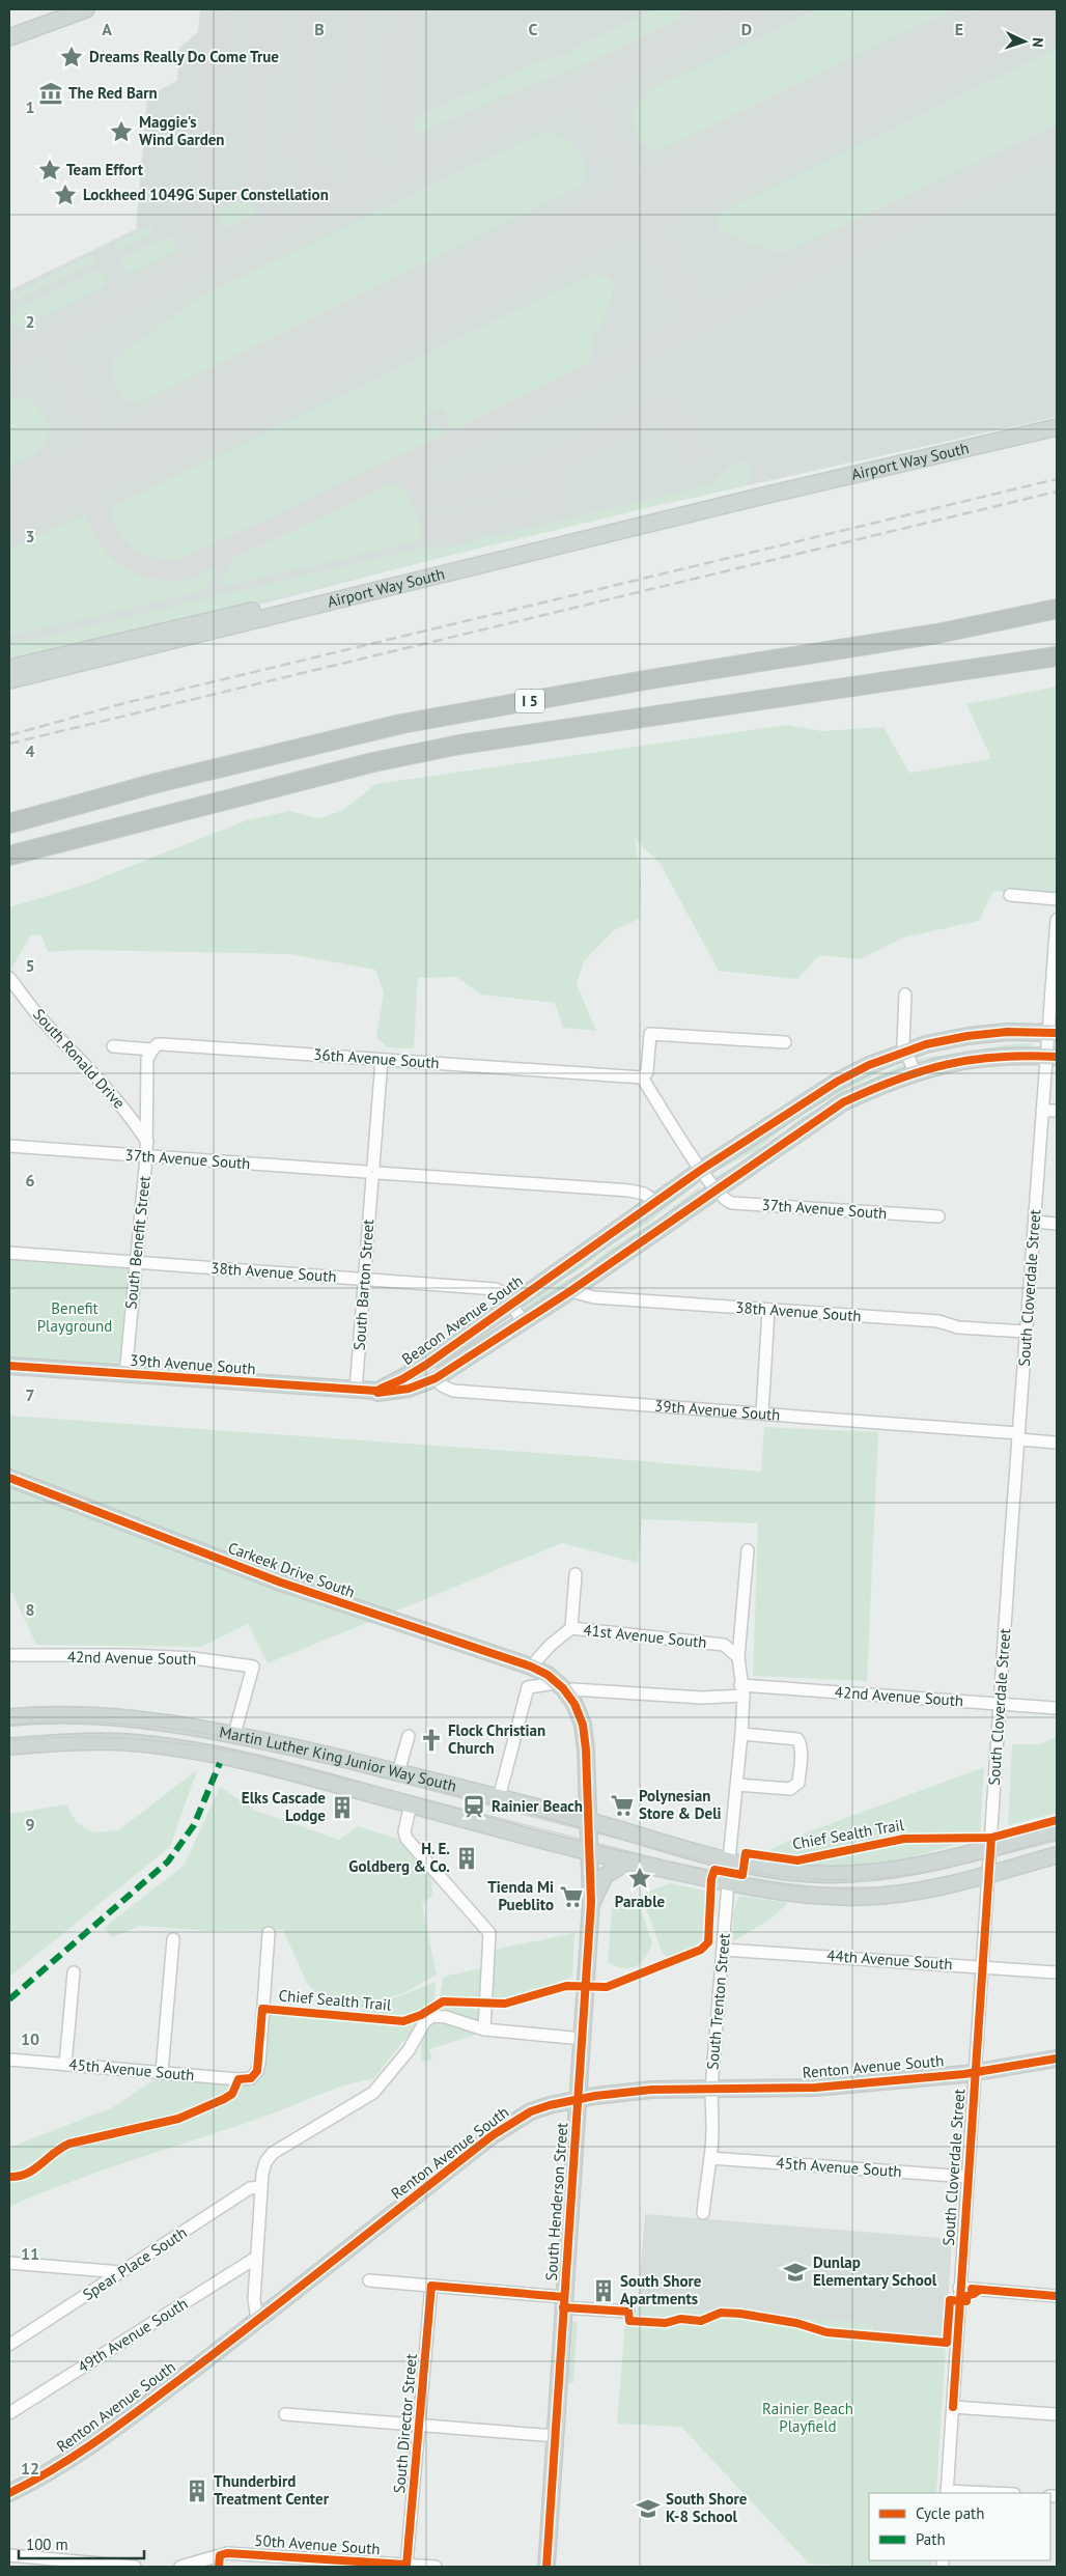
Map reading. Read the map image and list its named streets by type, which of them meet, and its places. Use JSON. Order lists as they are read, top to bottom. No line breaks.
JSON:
{"streets":{"highway":["I 5"],"main road":["Airport Way South","Beacon Avenue South","39th Avenue South","Carkeek Drive South","Martin Luther King Junior Way South","Renton Avenue South","South Henderson Street"],"street":["South Ronald Drive","36th Avenue South","37th Avenue South","South Benefit Street","38th Avenue South","South Barton Street","South Cloverdale Street","41st Avenue South","42nd Avenue South","44th Avenue South","South Trenton Street","45th Avenue South","Spear Place South","49th Avenue South","South Director Street","50th Avenue South"],"cycle path":["Chief Sealth Trail"]},"crossings":[["South Ronald Drive","South Benefit Street"],["36th Avenue South","South Benefit Street"],["36th Avenue South","South Barton Street"],["37th Avenue South","South Benefit Street"],["37th Avenue South","South Barton Street"],["37th Avenue South","Beacon Avenue South"],["South Benefit Street","38th Avenue South"],["South Benefit Street","39th Avenue South"],["38th Avenue South","South Barton Street"],["38th Avenue South","South Cloverdale Street"],["38th Avenue South","Beacon Avenue South"],["South Barton Street","39th Avenue South"],["South Cloverdale Street","Beacon Avenue South"],["South Cloverdale Street","39th Avenue South"],["South Cloverdale Street","42nd Avenue South"],["South Cloverdale Street","Martin Luther King Junior Way South"],["South Cloverdale Street","44th Avenue South"],["South Cloverdale Street","Renton Avenue South"],["South Cloverdale Street","45th Avenue South"],["Beacon Avenue South","39th Avenue South"],["Carkeek Drive South","41st Avenue South"],["Carkeek Drive South","42nd Avenue South"],["Carkeek Drive South","South Henderson Street"],["42nd Avenue South","Martin Luther King Junior Way South"],["42nd Avenue South","South Henderson Street"],["Martin Luther King Junior Way South","South Trenton Street"],["Martin Luther King Junior Way South","South Henderson Street"],["44th Avenue South","South Trenton Street"],["South Trenton Street","Renton Avenue South"],["South Trenton Street","45th Avenue South"],["Renton Avenue South","South Henderson Street"],["South Director Street","50th Avenue South"]],"parks":["Benefit Playground","Rainier Beach Playfield"],"places":{"place":["Dreams Really Do Come True","Maggie's Wind Garden","Team Effort","Lockheed 1049G Super Constellation","Parable"],"museum":["The Red Barn"],"church":["Flock Christian Church"],"supermarket":["Polynesian Store & Deli","Tienda Mi Pueblito"],"station":["Rainier Beach"],"building":["Elks Cascade Lodge","H. E. Goldberg & Co.","South Shore Apartments","Thunderbird Treatment Center"],"school or university":["Dunlap Elementary School","South Shore K-8 School"]},"legend":["Cycle path","Path"],"scale_bar":"100 m","north":"right","grid":{"columns":["A","B","C","D","E"],"rows":["1","2","3","4","5","6","7","8","9","10","11","12"]}}
